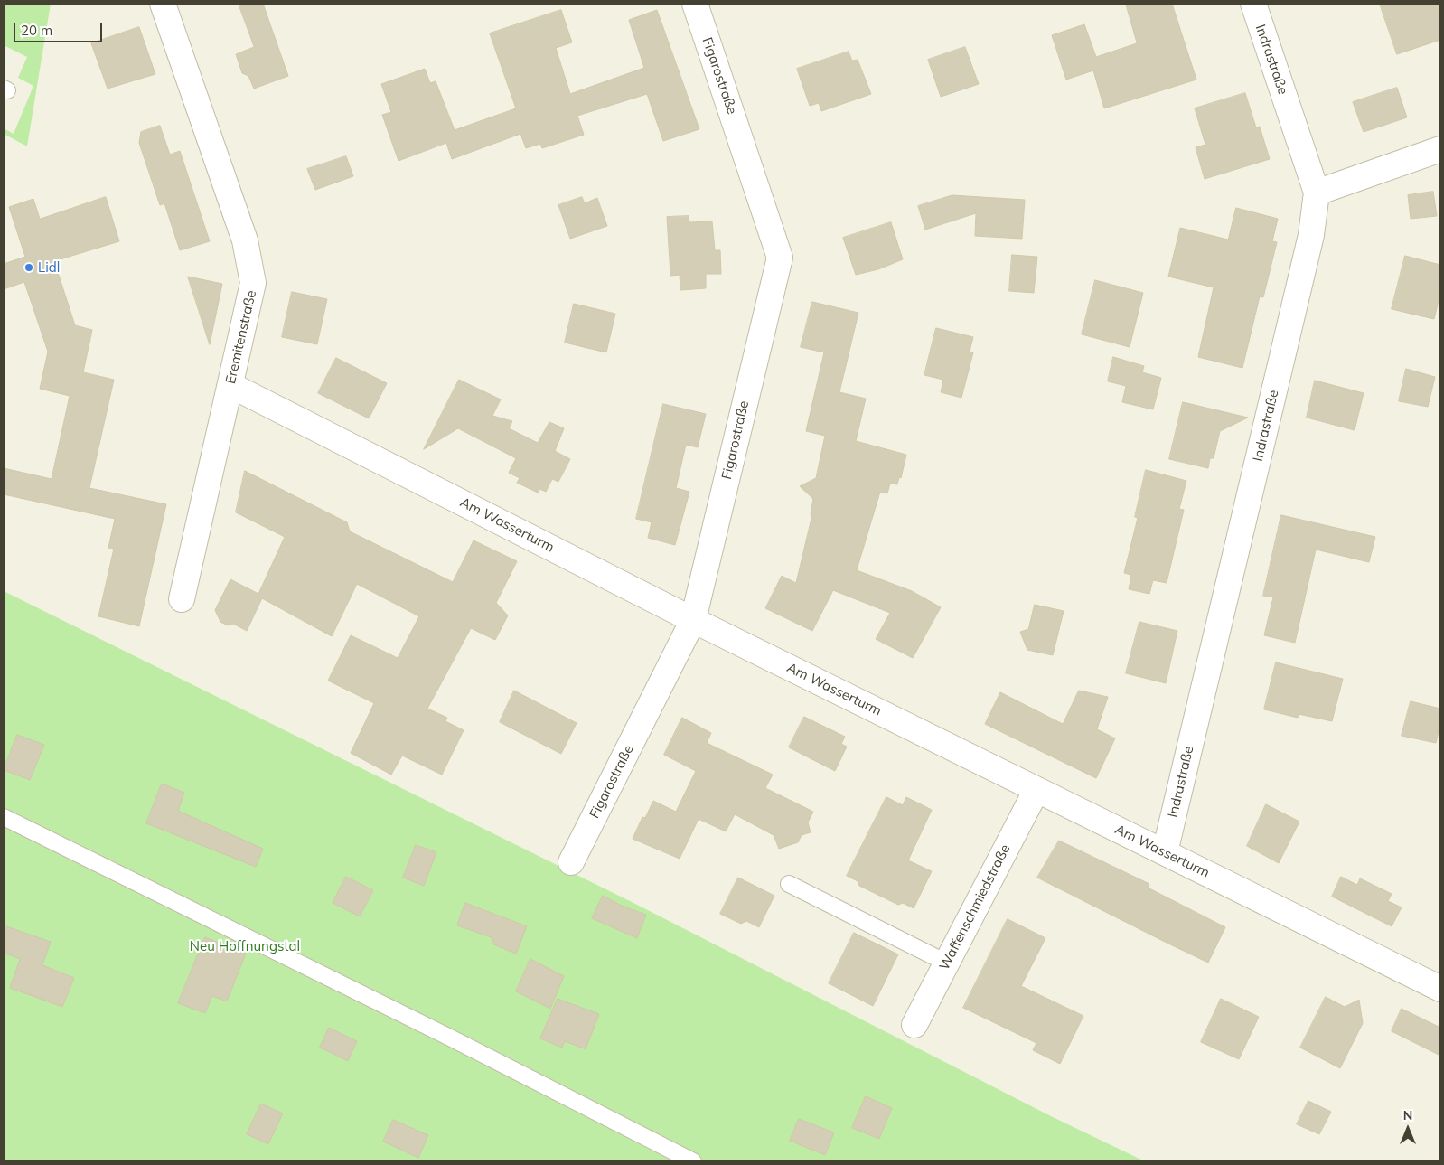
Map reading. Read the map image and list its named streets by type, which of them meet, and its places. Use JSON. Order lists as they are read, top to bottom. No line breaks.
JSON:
{"streets":{"street":["Indrastraße","Figarostraße","Eremitenstraße","Am Wasserturm","Waffenschmiedstraße"]},"crossings":[["Indrastraße","Am Wasserturm"],["Figarostraße","Am Wasserturm"],["Eremitenstraße","Am Wasserturm"],["Am Wasserturm","Waffenschmiedstraße"]],"parks":["Neu Hoffnungstal"],"places":["Lidl"],"scale_bar":"20 m","north":"top"}
